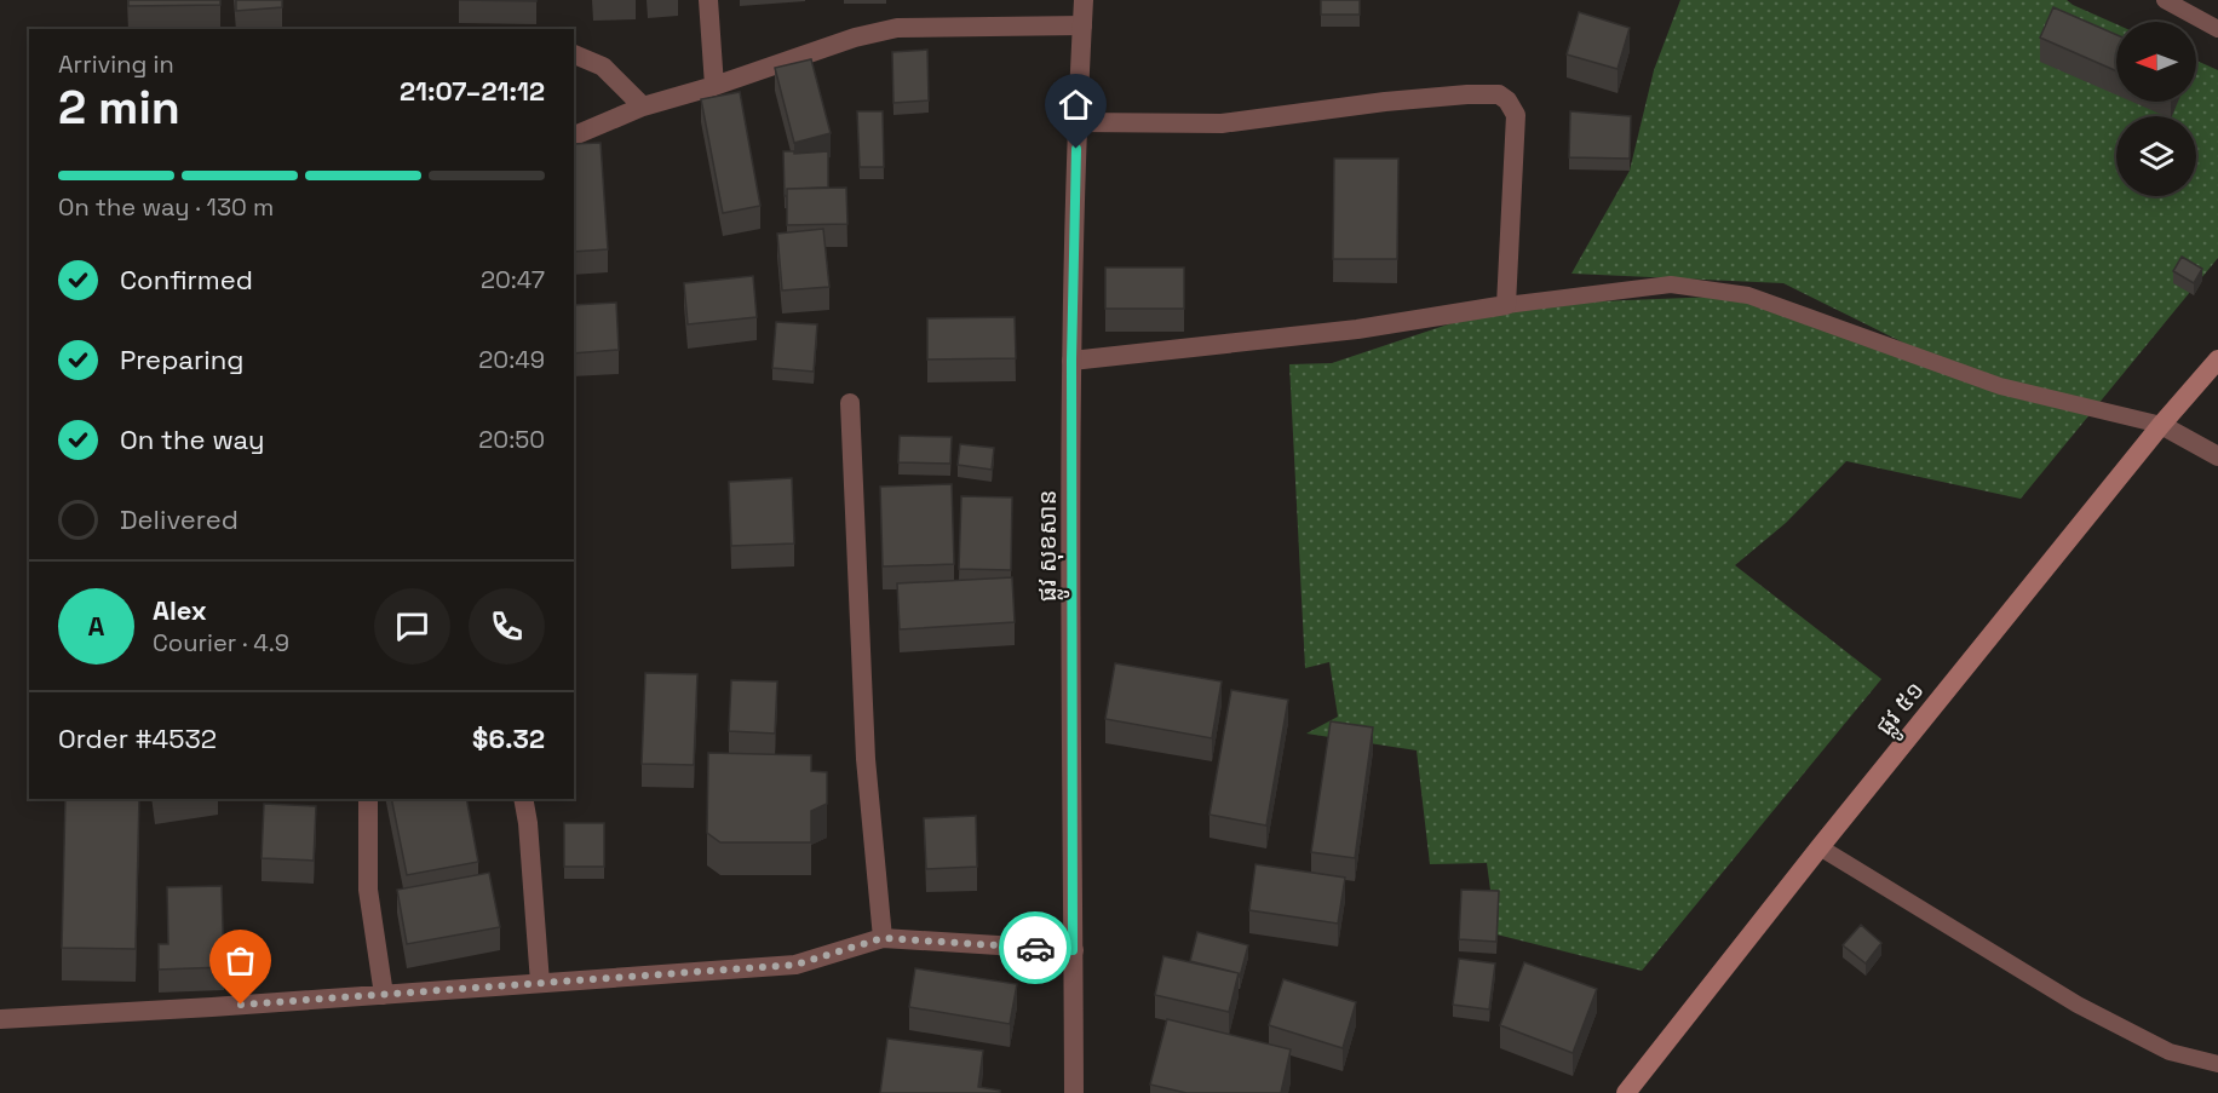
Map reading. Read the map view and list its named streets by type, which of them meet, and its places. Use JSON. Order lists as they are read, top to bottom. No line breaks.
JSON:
{"streets":{"main road":["ផ្លូវ ៥១"],"street":["ផ្លូវ សុខសាន"]},"north":"left","page":{"heading":["2 min","Arriving in","21:07–21:12"],"panel":["Alex","Courier · 4.9","Order #4532","$6.32"],"bar":"On the way · 130 m","list":[["Confirmed","20:47"],["Preparing","20:49"],["On the way","20:50"],"Delivered"],"round":"A"}}
